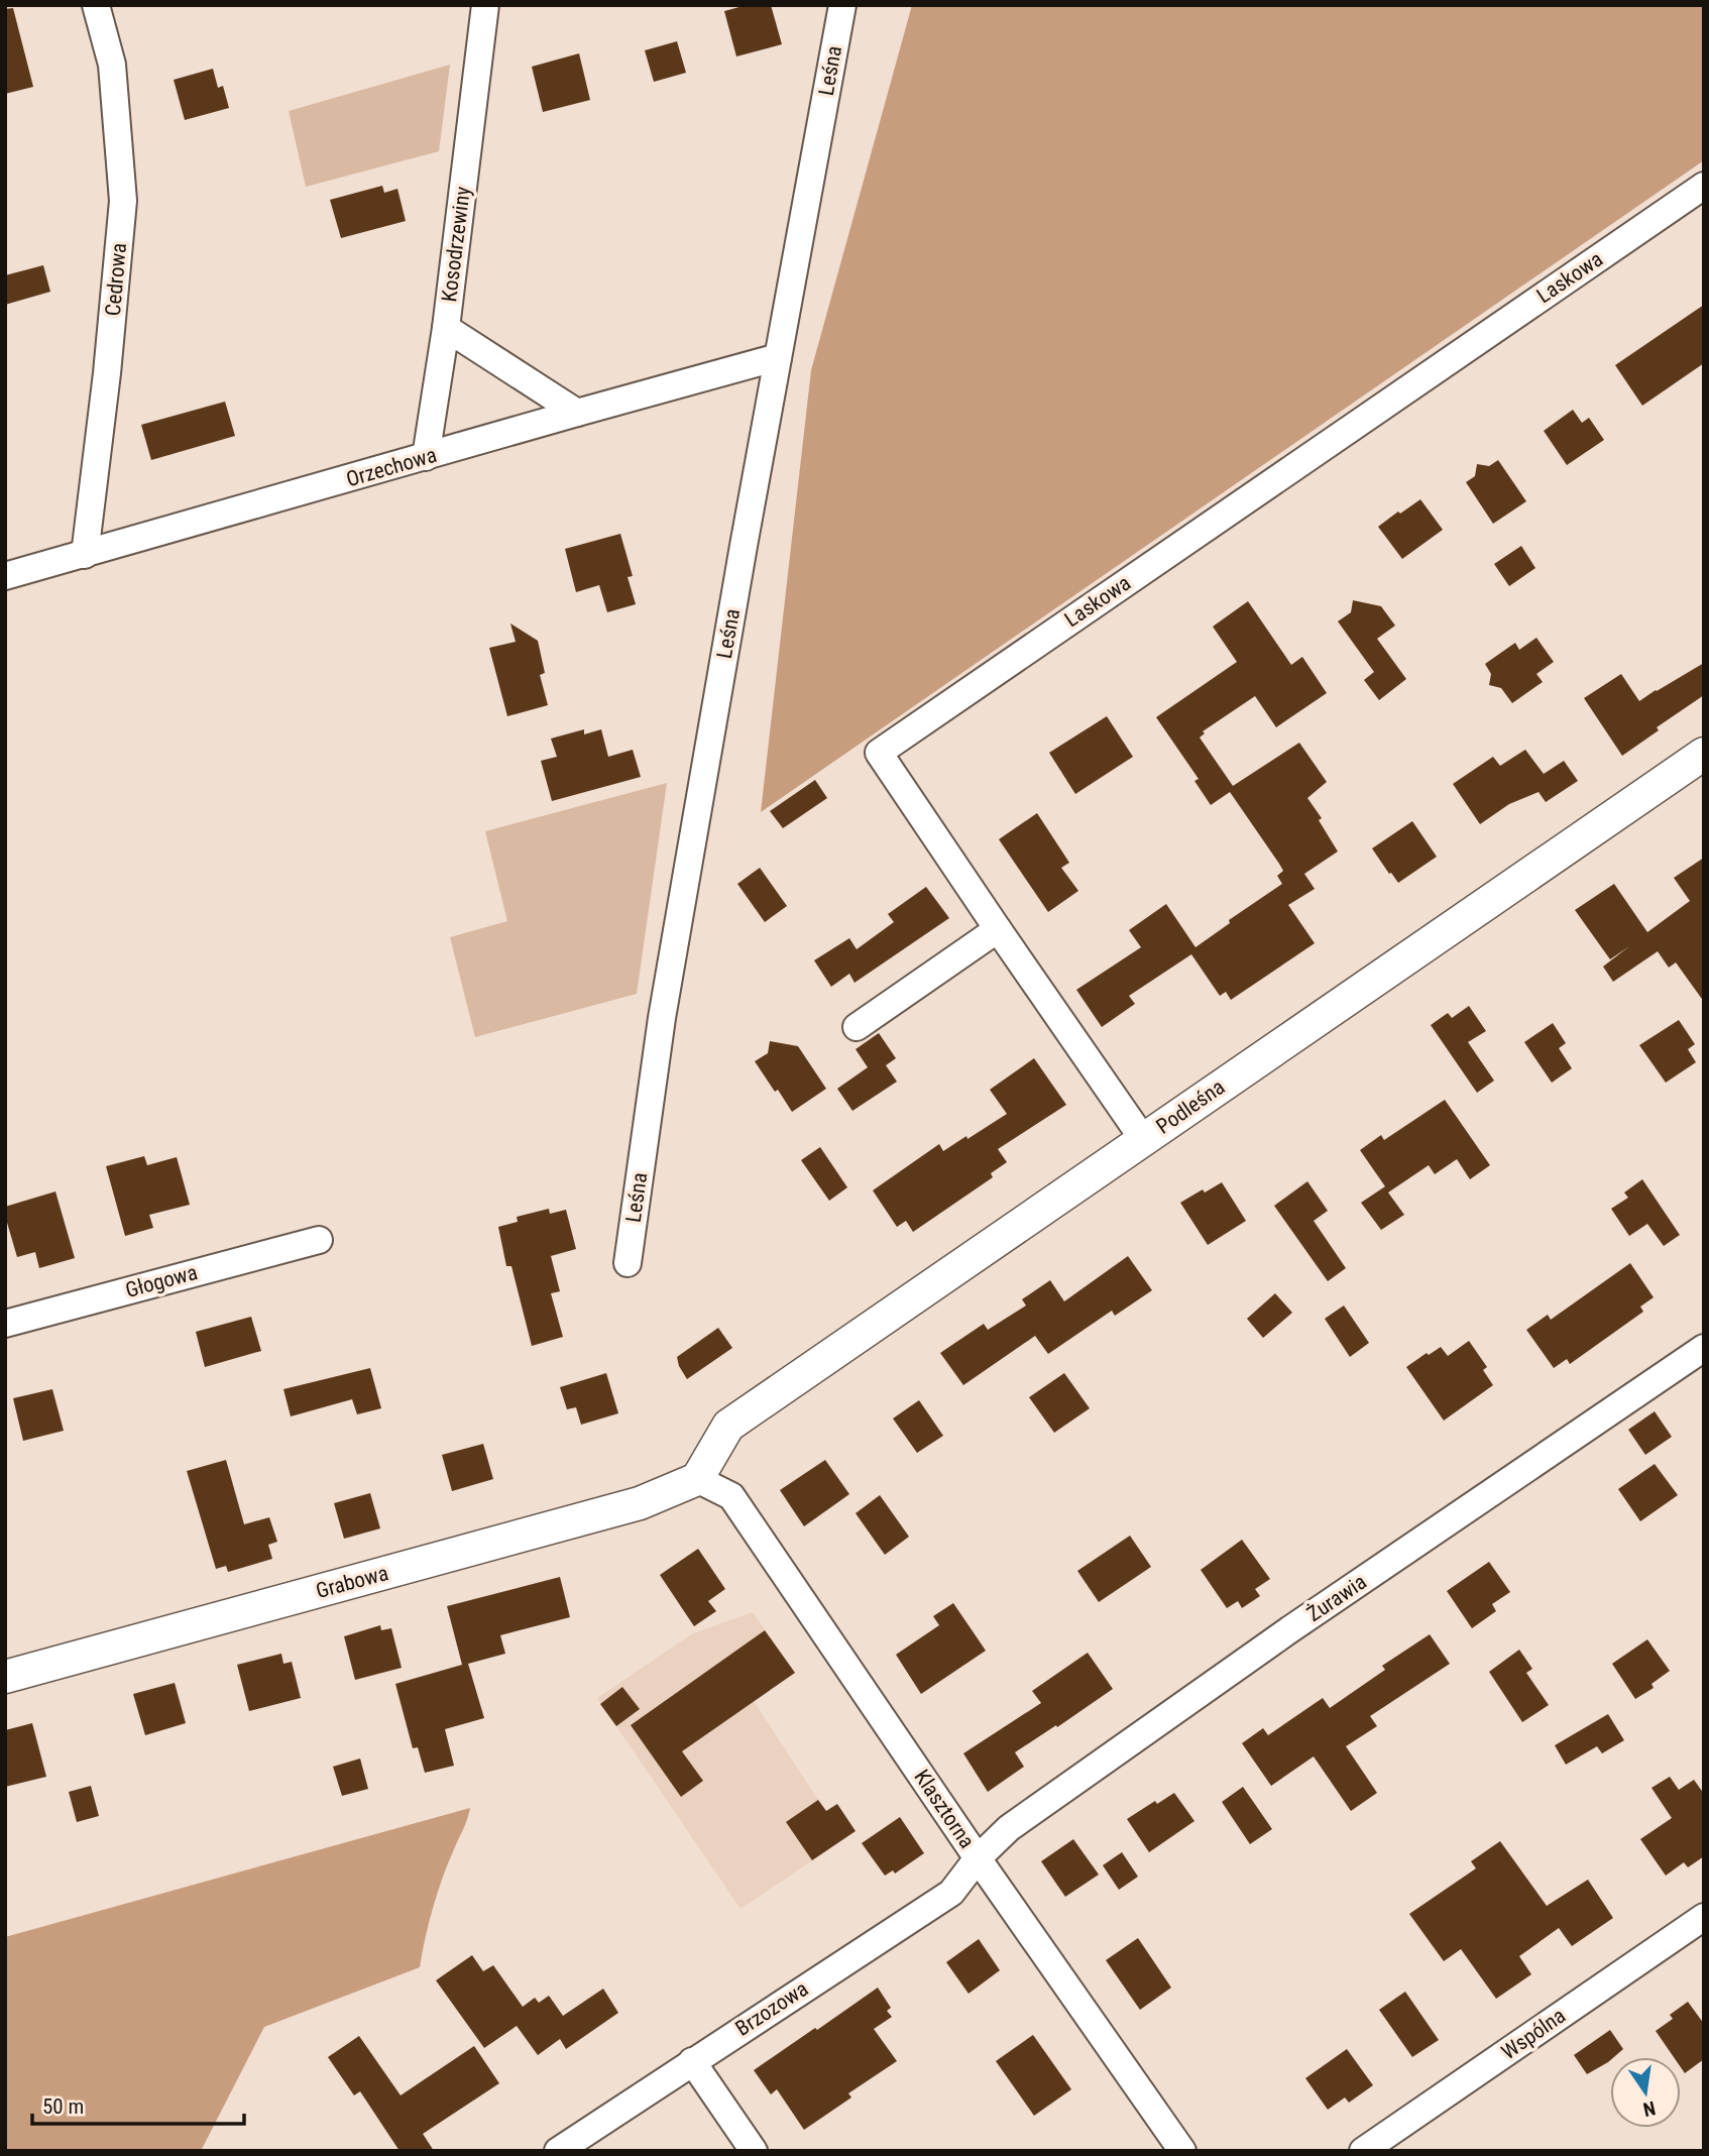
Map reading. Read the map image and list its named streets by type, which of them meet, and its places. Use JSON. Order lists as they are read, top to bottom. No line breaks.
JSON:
{"streets":{"street":["Leśna","Kosodrzewiny","Laskowa","Cedrowa","Orzechowa","Podleśna","Głogowa","Grabowa","Żurawia","Klasztorna","Brzozowa","Wspólna"]},"crossings":[["Leśna","Orzechowa"],["Kosodrzewiny","Orzechowa"],["Laskowa","Podleśna"],["Cedrowa","Orzechowa"],["Podleśna","Grabowa"],["Podleśna","Klasztorna"],["Grabowa","Klasztorna"],["Żurawia","Klasztorna"],["Żurawia","Brzozowa"],["Klasztorna","Brzozowa"]],"scale_bar":"50 m","north":"bottom"}
